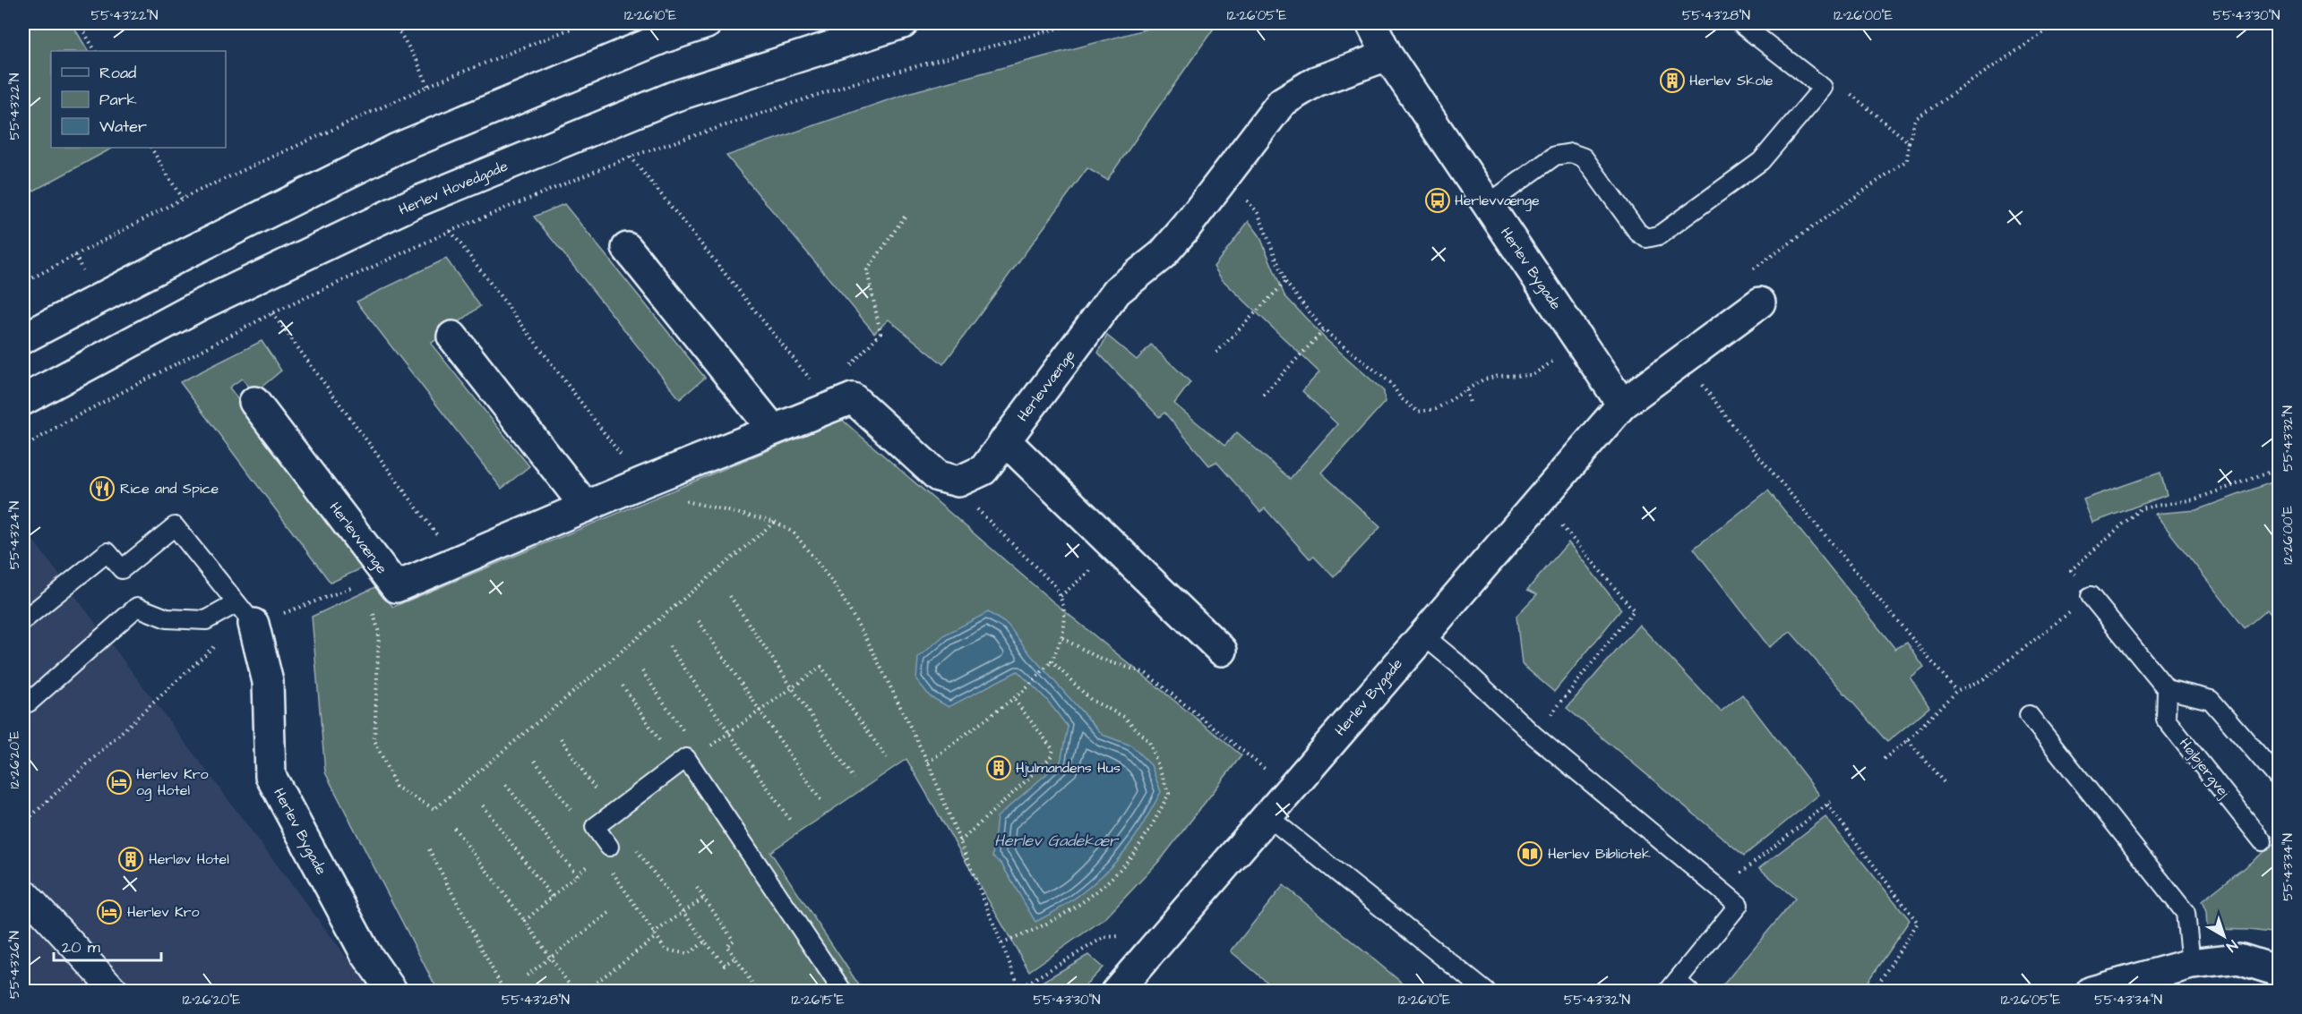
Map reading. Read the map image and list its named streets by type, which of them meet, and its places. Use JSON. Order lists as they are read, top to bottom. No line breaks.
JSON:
{"streets":{"street":["Herlev Hovedgade","Herlev Bygade","Herlevvænge"],"lane":["Højbjergvej"]},"crossings":[["Herlev Bygade","Herlevvænge"]],"water":["Herlev Gadekær"],"places":{"building":["Herlev Skole","Hjulmandens Hus","Herløv Hotel"],"bus stop":["Herlevvænge"],"restaurant":["Rice and Spice"],"hotel":["Herlev Kro og Hotel","Herlev Kro"],"library":["Herlev Bibliotek"]},"legend":["Road","Park","Water"],"scale_bar":"20 m","north":"bottom right","coordinates":["55°43'22\"N","12°26'10\"E","12°26'05\"E","55°43'28\"N","12°26'00\"E","55°43'30\"N","55°43'32\"N","55°43'24\"N","12°26'20\"E","55°43'34\"N","55°43'26\"N","12°26'15\"E"]}
